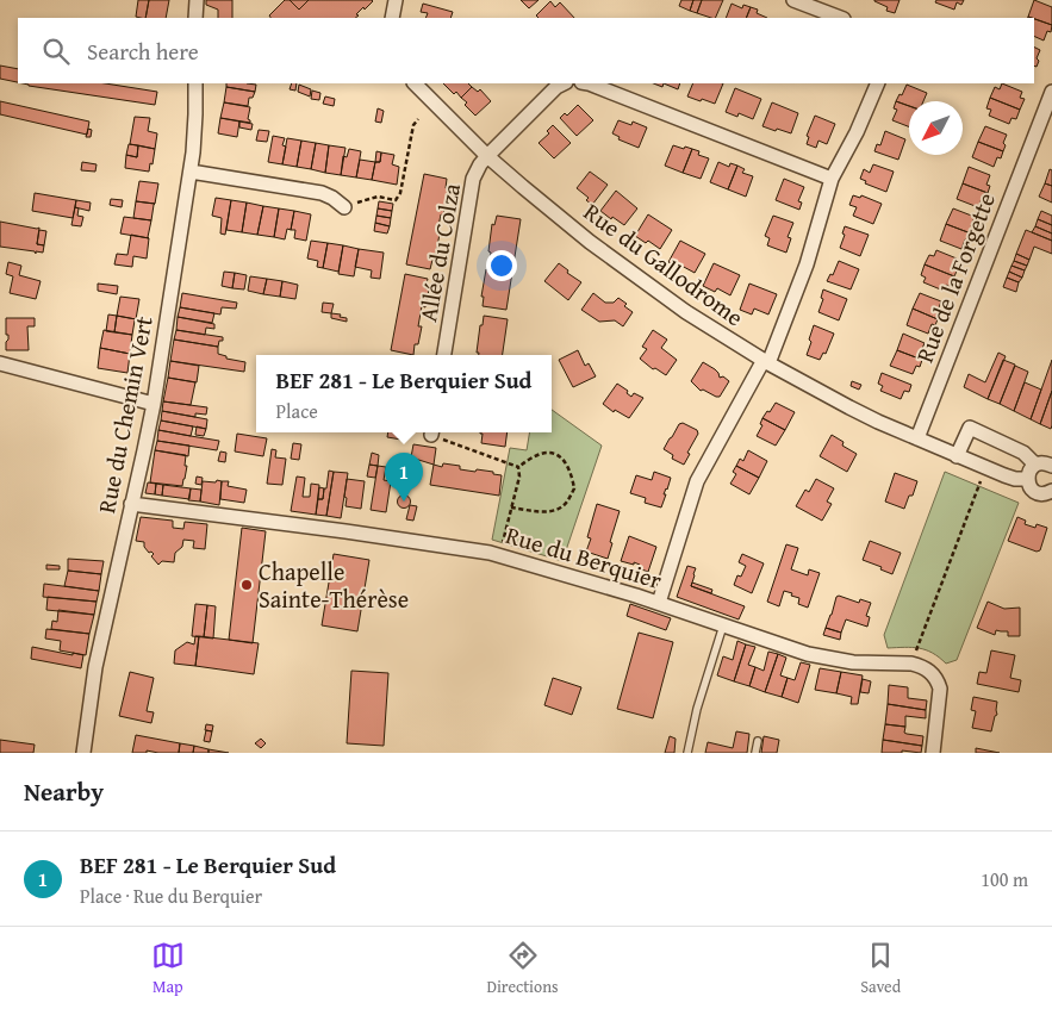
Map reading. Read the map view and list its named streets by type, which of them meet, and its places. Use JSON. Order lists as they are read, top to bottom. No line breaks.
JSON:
{"streets":{"street":["Allée du Colza","Rue du Gallodrome","Rue de la Forgette","Rue du Chemin Vert","Rue du Berquier"]},"crossings":[["Allée du Colza","Rue du Gallodrome"],["Rue du Gallodrome","Rue de la Forgette"],["Rue du Chemin Vert","Rue du Berquier"]],"places":["Chapelle Sainte-Thérèse"],"north":"bottom left","page":{"search":"Search here","popup":["BEF 281 - Le Berquier Sud","Place"],"pins":"1","heading":"Nearby","list":[{"mark":"1","name":"BEF 281 - Le Berquier Sud","note":"Place · Rue du Berquier","value":"100 m"}],"nav":["Map","Directions","Saved"]}}
